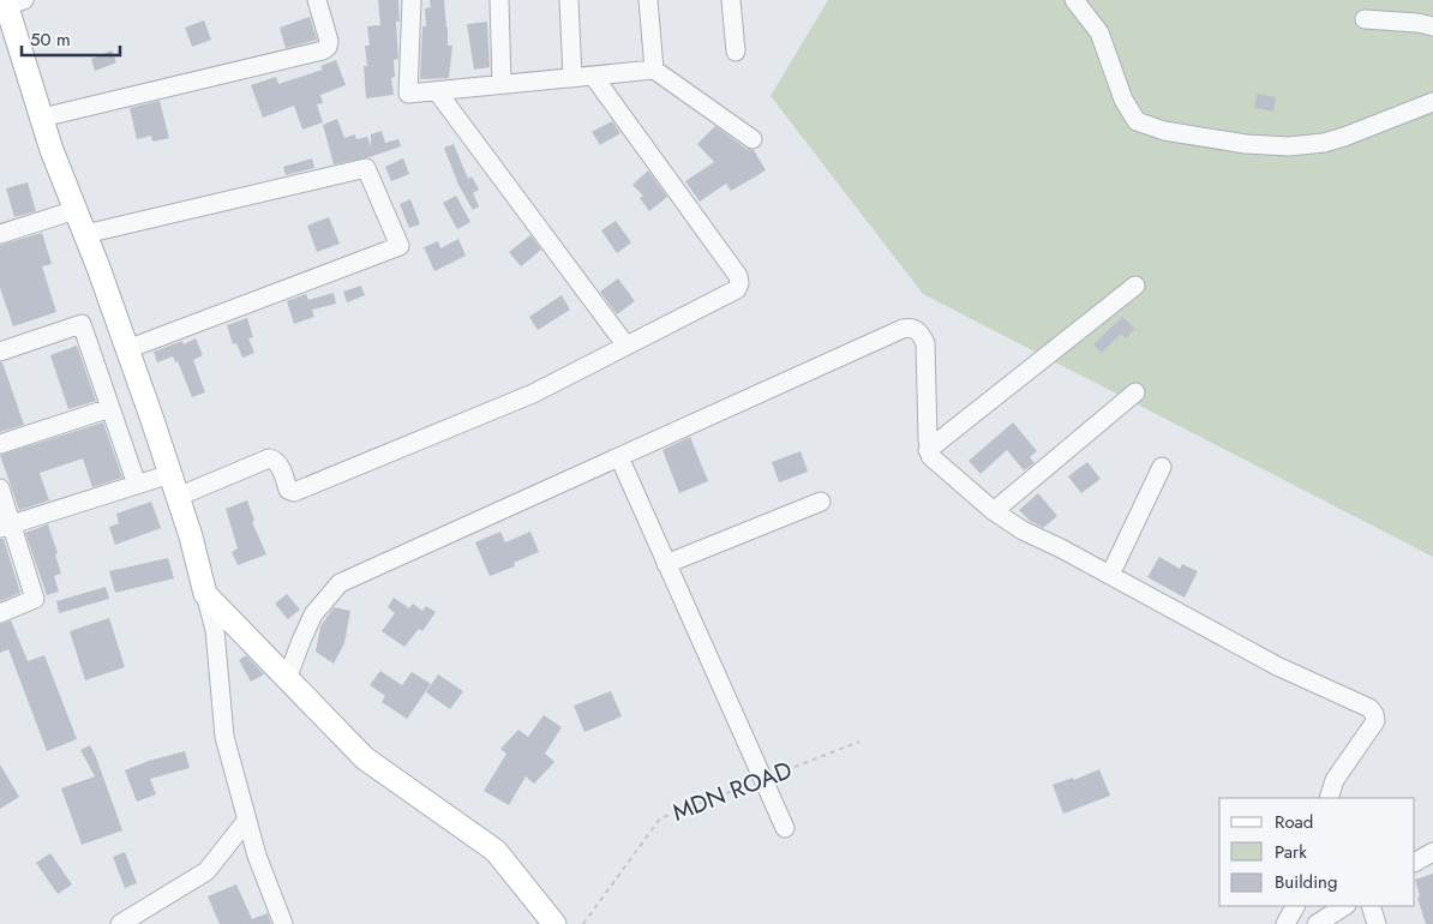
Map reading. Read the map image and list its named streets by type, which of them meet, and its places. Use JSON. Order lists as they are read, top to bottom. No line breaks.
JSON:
{"streets":{"path":["MDN ROAD"]},"legend":["Road","Park","Building"],"scale_bar":"50 m"}
